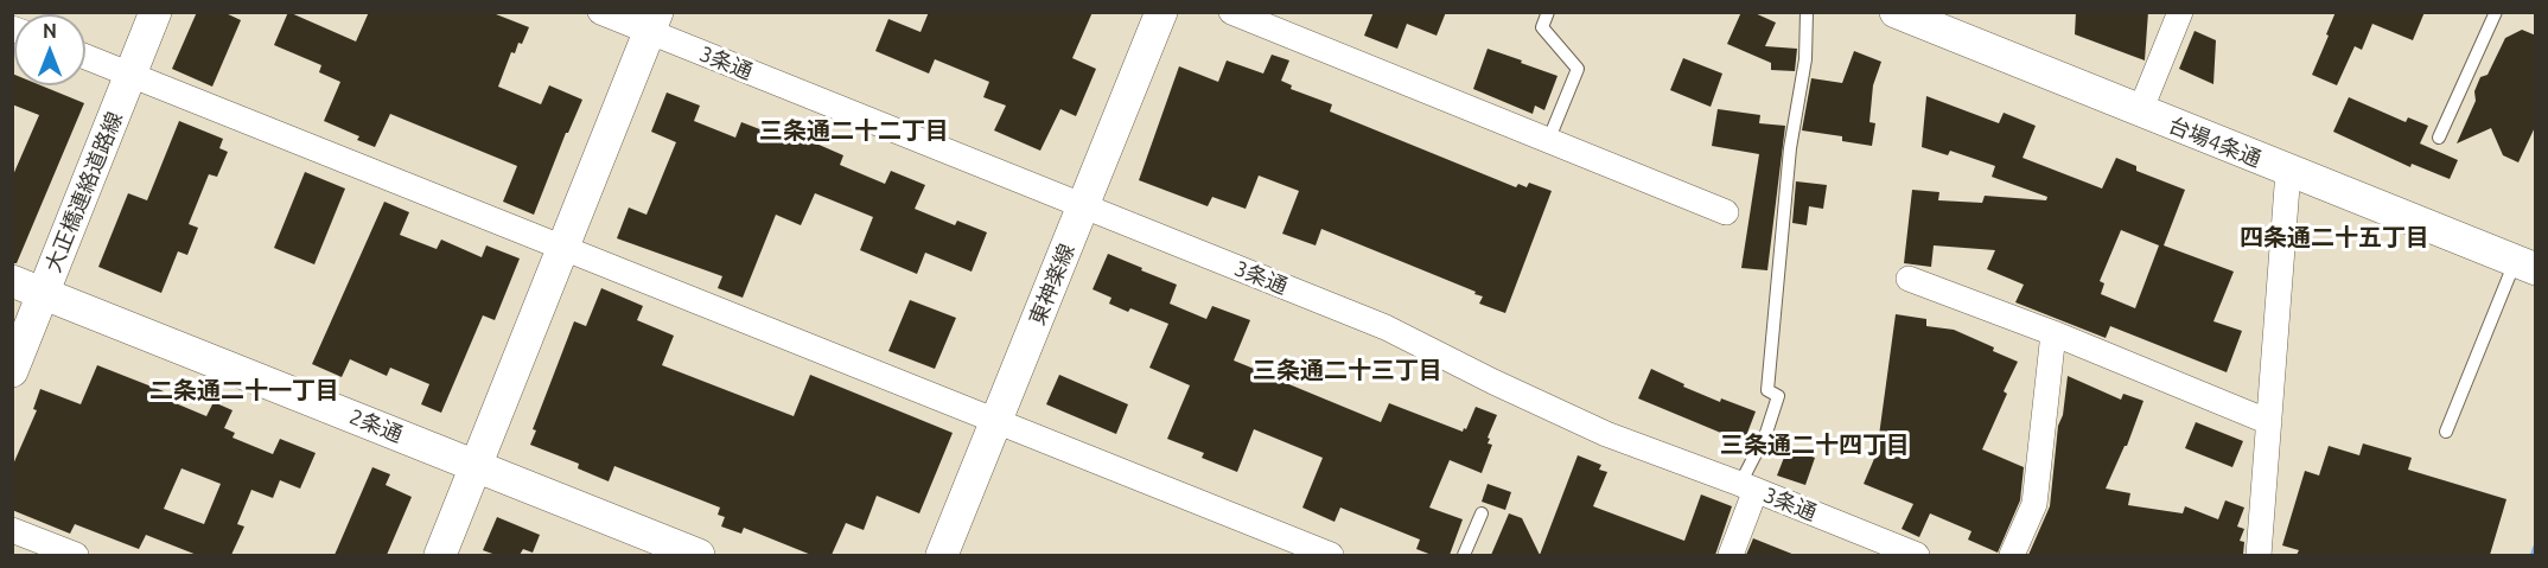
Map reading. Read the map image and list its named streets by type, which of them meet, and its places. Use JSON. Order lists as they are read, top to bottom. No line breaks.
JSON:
{"streets":{"street":["3条通","台場4条通","大正橋連絡道路線","東神楽線","2条通"]},"crossings":[["3条通","東神楽線"],["大正橋連絡道路線","2条通"]],"districts":["三条通二十二丁目","四条通二十五丁目","三条通二十三丁目","二条通二十一丁目","三条通二十四丁目"],"north":"top"}
